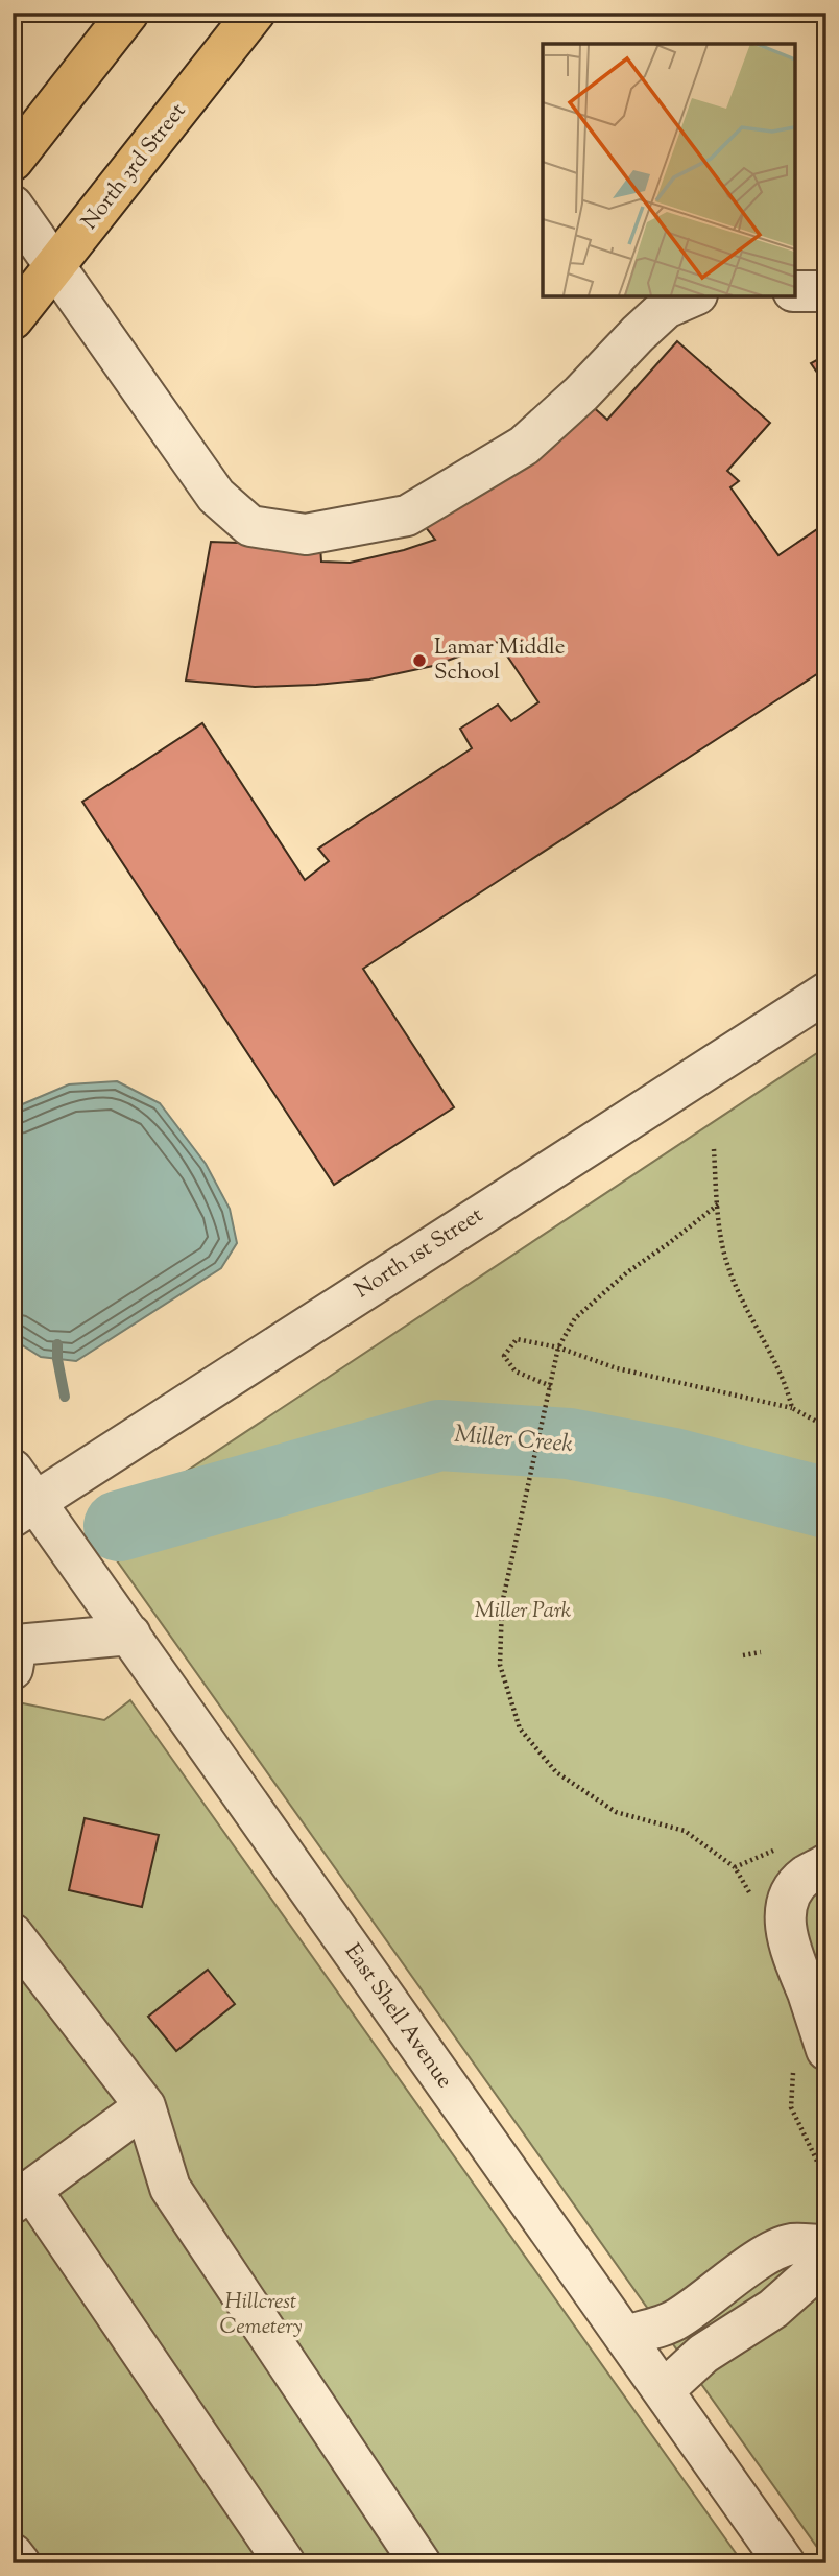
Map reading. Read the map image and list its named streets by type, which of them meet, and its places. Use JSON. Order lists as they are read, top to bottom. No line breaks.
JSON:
{"streets":{"main road":["North 3rd Street"],"street":["North 1st Street","East Shell Avenue"]},"crossings":[["North 1st Street","East Shell Avenue"]],"water":["Miller Creek"],"parks":["Miller Park","Hillcrest Cemetery"],"places":["Lamar Middle School"]}
